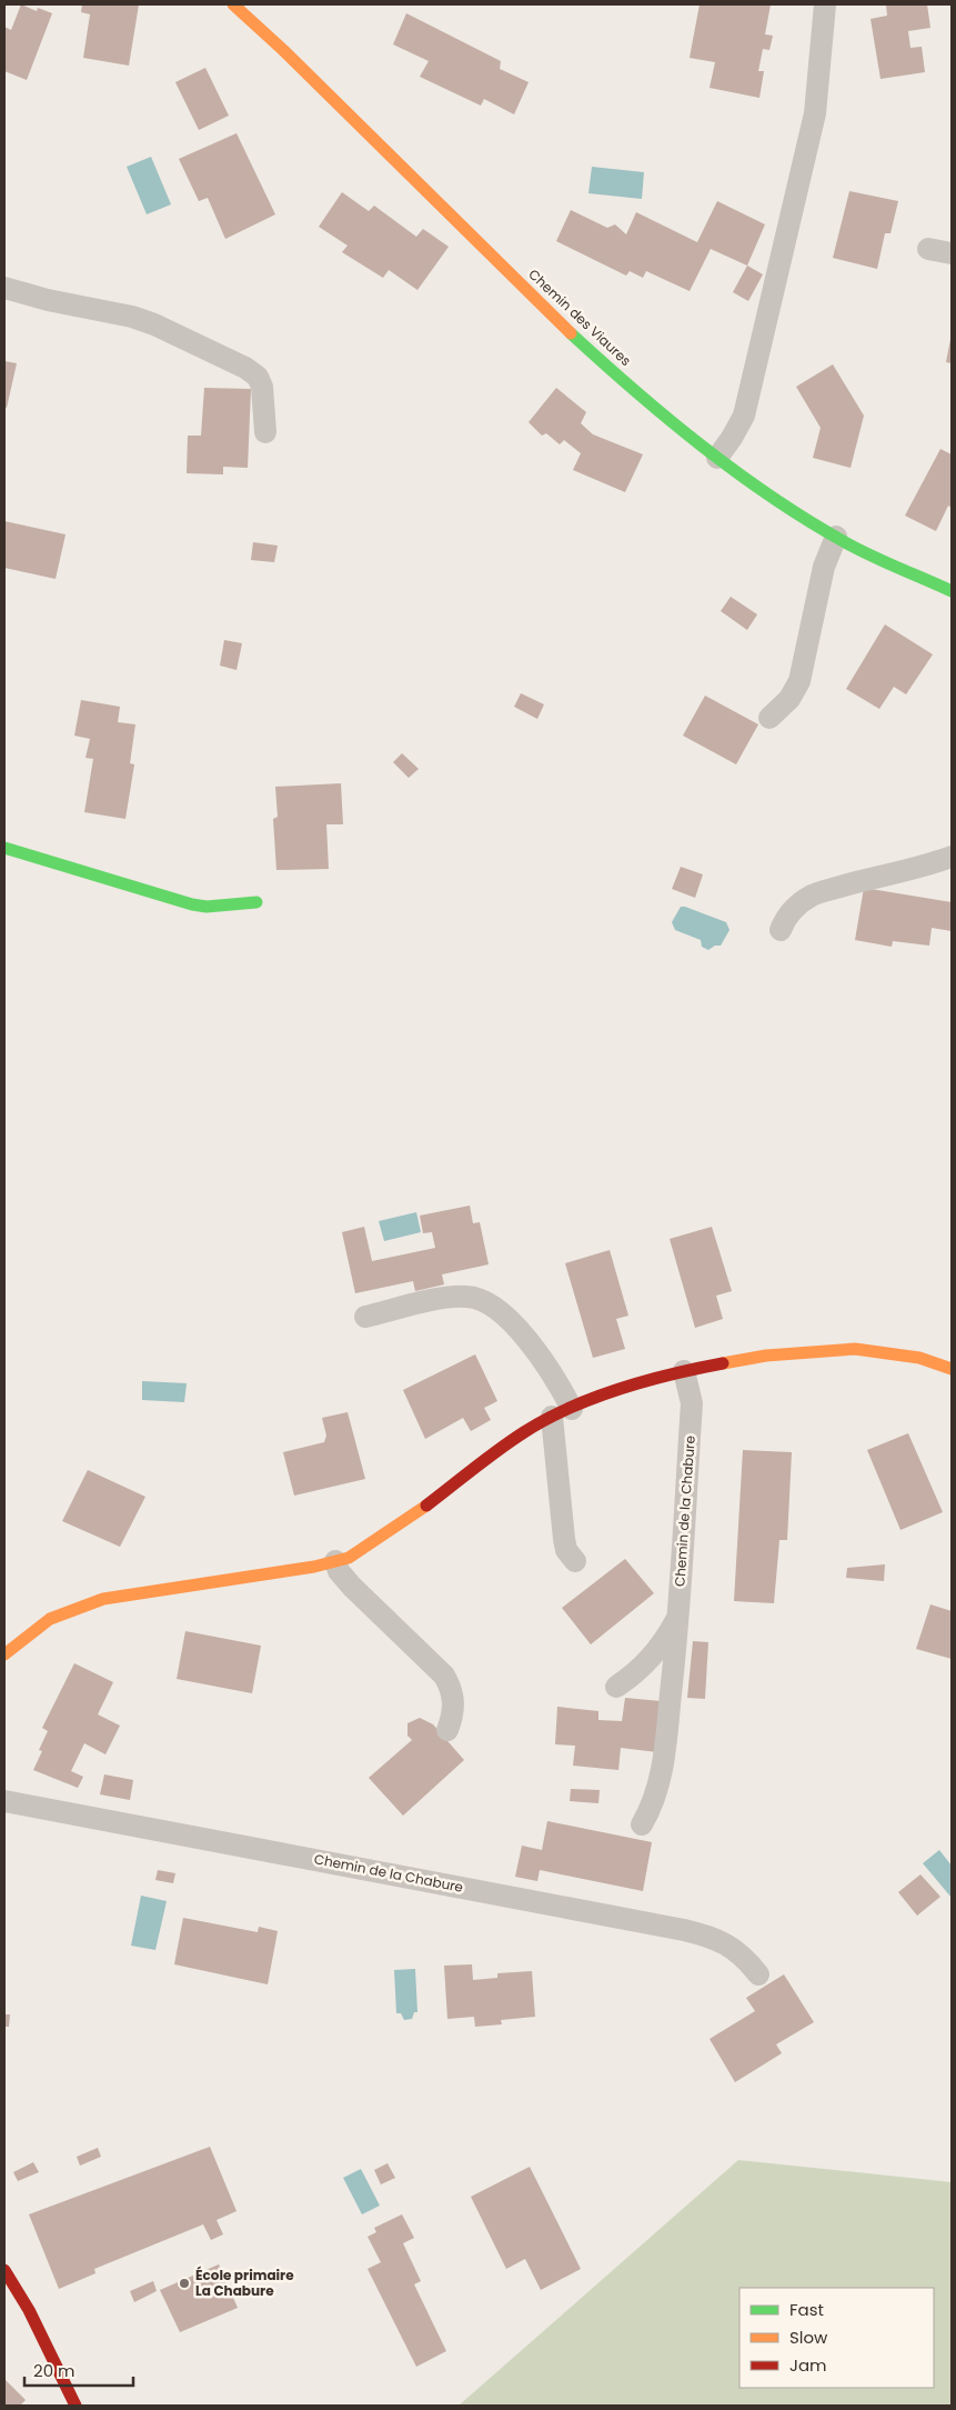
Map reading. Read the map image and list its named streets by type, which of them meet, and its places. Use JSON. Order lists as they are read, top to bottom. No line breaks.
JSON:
{"streets":{"street":["Chemin des Viaures"],"lane":["Chemin de la Chabure"]},"places":["École primaire La Chabure"],"legend":["Fast","Slow","Jam"],"scale_bar":"20 m"}
